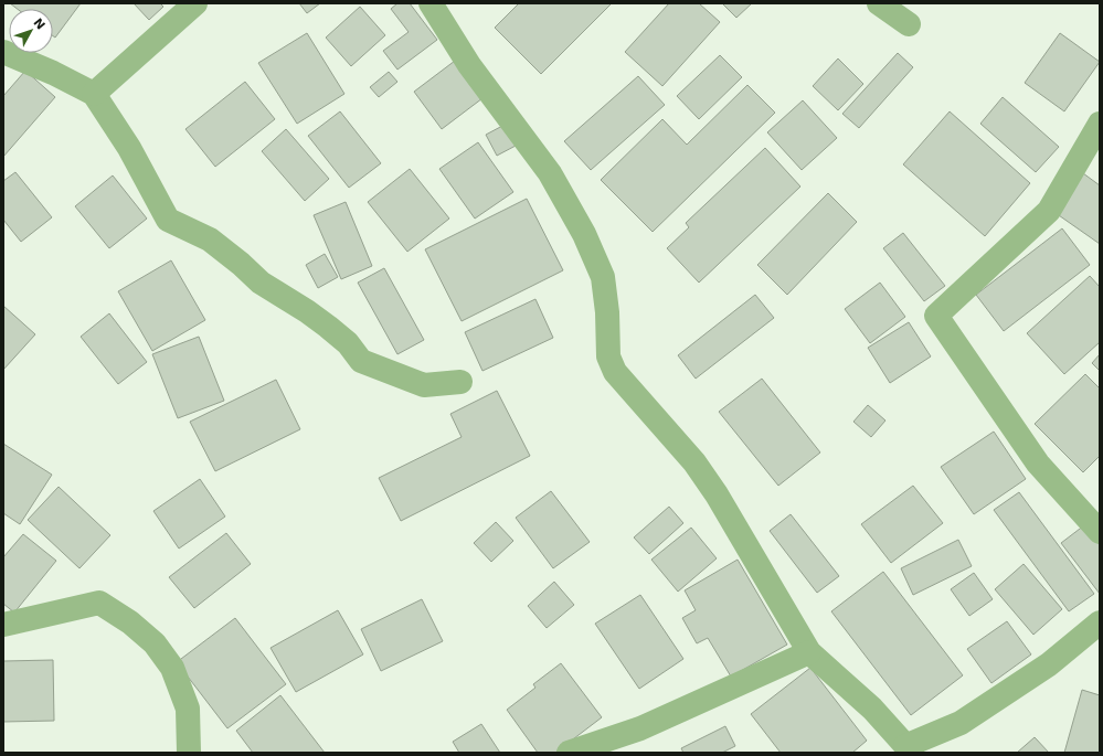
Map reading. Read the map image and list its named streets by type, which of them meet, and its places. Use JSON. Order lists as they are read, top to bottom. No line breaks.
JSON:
{"north":"top right"}
